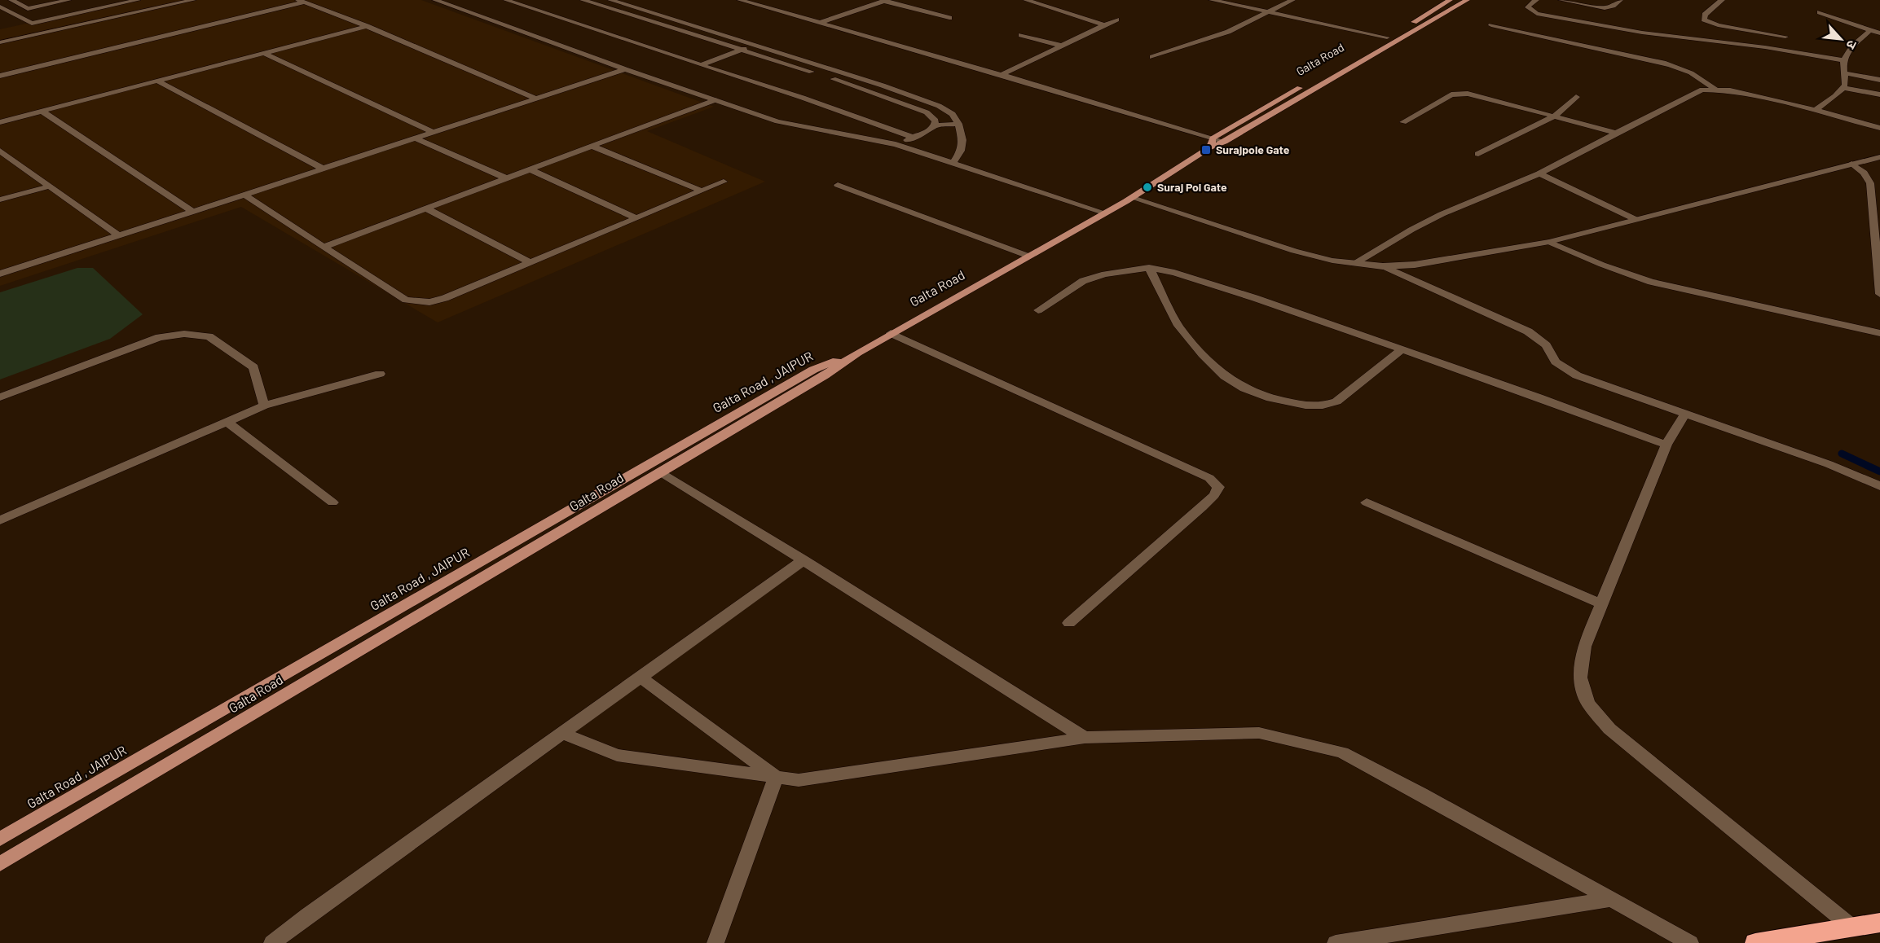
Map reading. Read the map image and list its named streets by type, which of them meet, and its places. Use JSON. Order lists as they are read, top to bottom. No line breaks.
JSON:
{"streets":{"main road":["Galta Road","Galta Road , JAIPUR"]},"crossings":[["Galta Road","Galta Road , JAIPUR"]],"places":{"transit":["Surajpole Gate"],"other":["Suraj Pol Gate"]},"north":"bottom right"}
